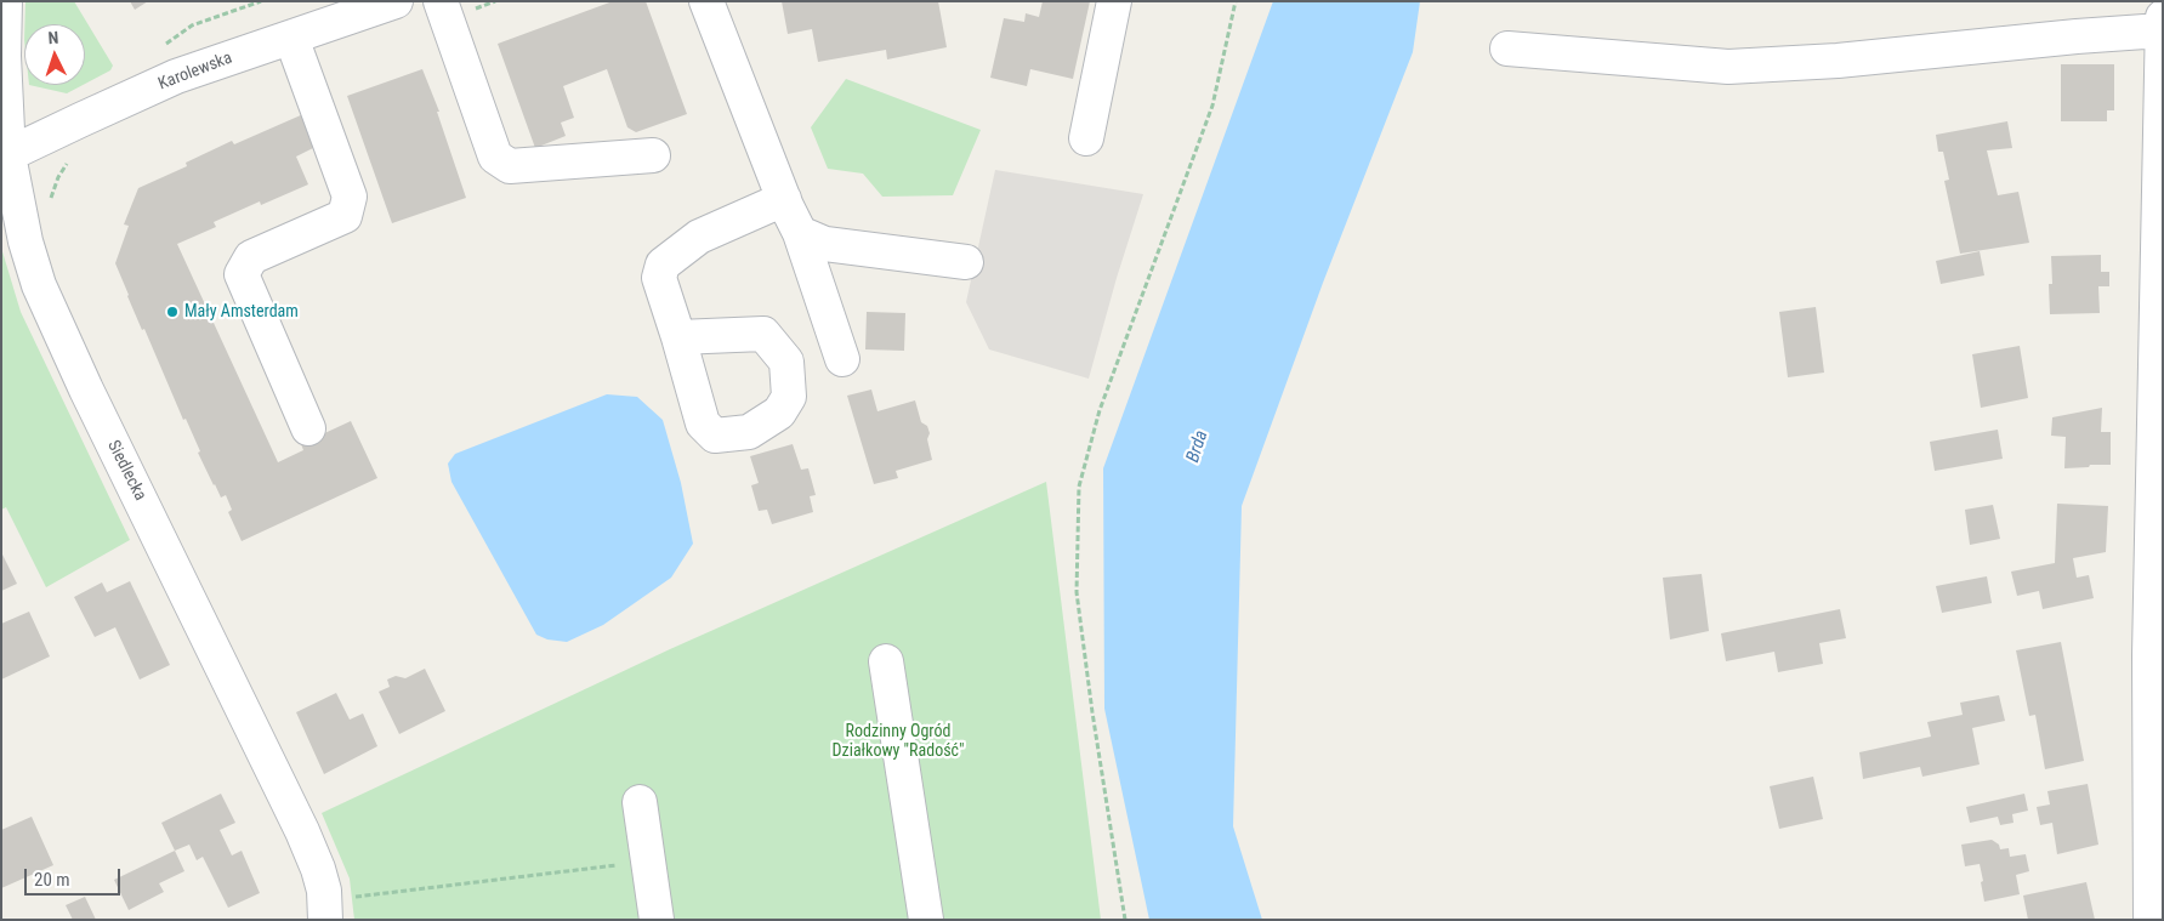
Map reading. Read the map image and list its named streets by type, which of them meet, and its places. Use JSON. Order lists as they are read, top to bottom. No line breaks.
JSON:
{"streets":{"street":["Karolewska","Siedlecka"]},"crossings":[["Karolewska","Siedlecka"]],"water":["Brda"],"parks":["Rodzinny Ogród Działkowy \"Radość\""],"places":["Mały Amsterdam"],"scale_bar":"20 m","north":"top"}
